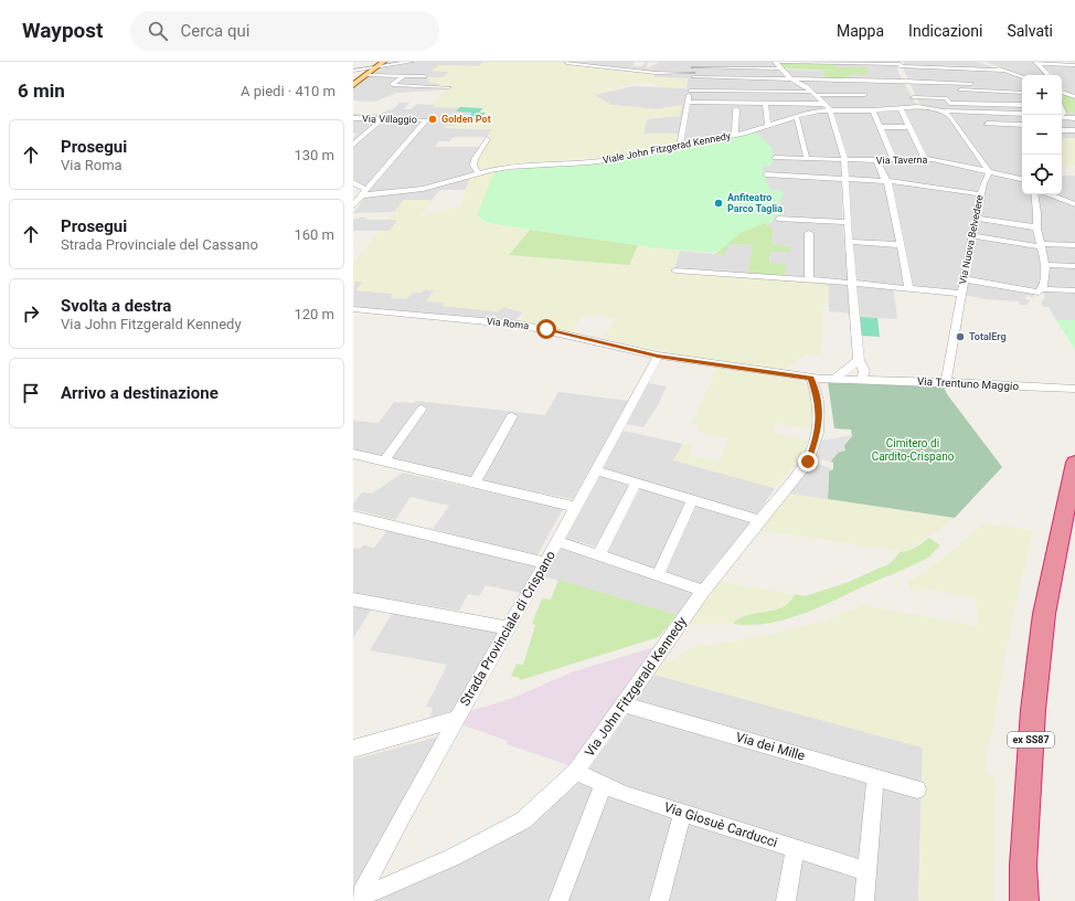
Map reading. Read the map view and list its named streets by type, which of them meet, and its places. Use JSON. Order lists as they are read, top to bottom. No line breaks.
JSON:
{"streets":{"highway":["ex SS87"],"street":["Via Villaggio","Viale John Fitzgerad Kennedy","Via Taverna","Via Nuova Belvedere","Via Roma","Via Trentuno Maggio","Strada Provinciale di Crispano","Via John Fitzgerald Kennedy","Via dei Mille","Via Giosuè Carducci"]},"crossings":[["Via Villaggio","Viale John Fitzgerad Kennedy"],["Via Taverna","Via Nuova Belvedere"],["Via Nuova Belvedere","Via Trentuno Maggio"],["Via Roma","Via Trentuno Maggio"],["Via Roma","Strada Provinciale di Crispano"],["Via Roma","Via John Fitzgerald Kennedy"],["Via Trentuno Maggio","Via John Fitzgerald Kennedy"],["Strada Provinciale di Crispano","Via John Fitzgerald Kennedy"],["Via John Fitzgerald Kennedy","Via dei Mille"],["Via John Fitzgerald Kennedy","Via Giosuè Carducci"]],"parks":["Cimitero di Cardito-Crispano"],"places":["Golden Pot","Anfiteatro Parco Taglia","TotalErg"],"page":{"header":"Waypost","search":"Cerca qui","nav":["Mappa","Indicazioni","Salvati"],"heading":["6 min","A piedi · 410 m"],"map_buttons":["+","−"],"list":[["Prosegui","Via Roma","130 m"],["Prosegui","Strada Provinciale del Cassano","160 m"],["Svolta a destra","Via John Fitzgerald Kennedy","120 m"],"Arrivo a destinazione"]}}
